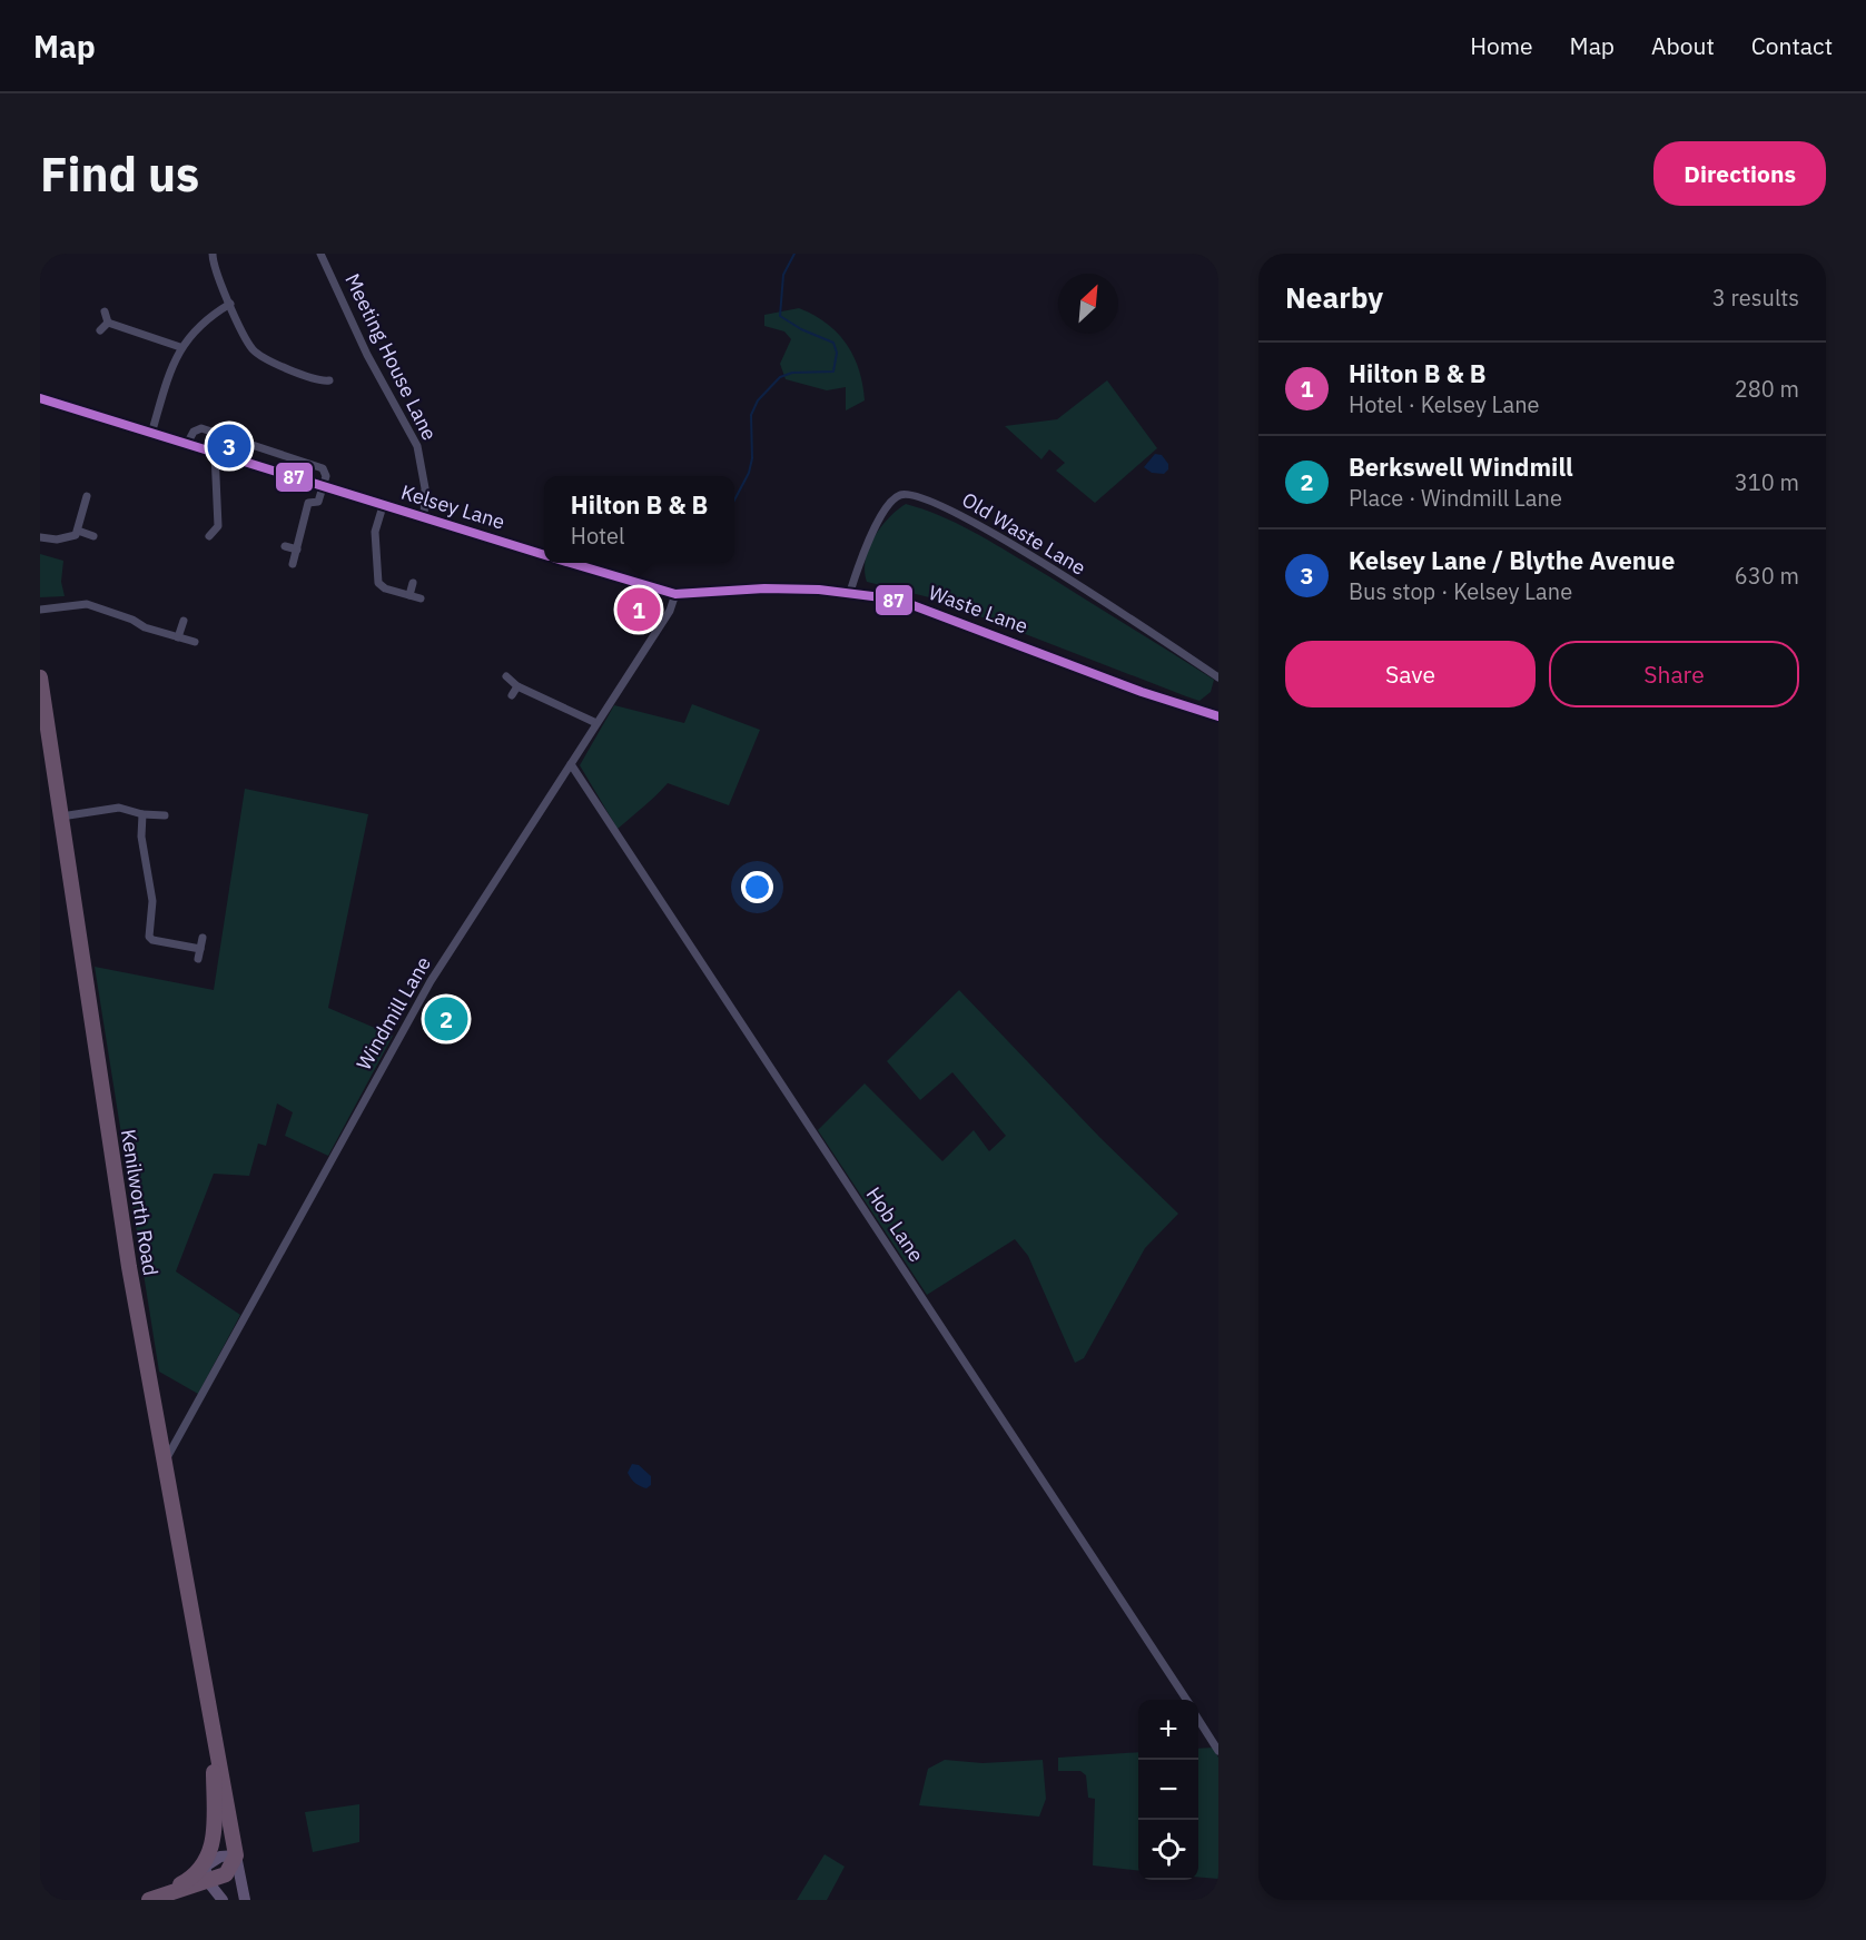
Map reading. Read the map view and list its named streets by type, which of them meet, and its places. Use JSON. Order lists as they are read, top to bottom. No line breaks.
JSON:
{"streets":{"highway":["Kenilworth Road"],"main road":["Kelsey Lane","Waste Lane"],"street":["Meeting House Lane","Old Waste Lane","Windmill Lane","Hob Lane"]},"crossings":[["Meeting House Lane","Kelsey Lane"],["Old Waste Lane","Waste Lane"],["Waste Lane","Windmill Lane"],["Windmill Lane","Kenilworth Road"],["Windmill Lane","Hob Lane"]],"lines":["transit line 87"],"north":"top right","page":{"header":"Map","nav":["Home","Map","About","Contact"],"buttons":["Directions",["Save","Share"]],"title":"Find us","heading":["Nearby","3 results"],"list":[{"mark":"1","name":"Hilton B & B","note":"Hotel · Kelsey Lane","value":"280 m"},{"mark":"2","name":"Berkswell Windmill","note":"Place · Windmill Lane","value":"310 m"},{"mark":"3","name":"Kelsey Lane / Blythe Avenue","note":"Bus stop · Kelsey Lane","value":"630 m"}],"pins":["3","1","2"],"popup":["Hilton B & B","Hotel"],"map_buttons":["+","−"]}}
